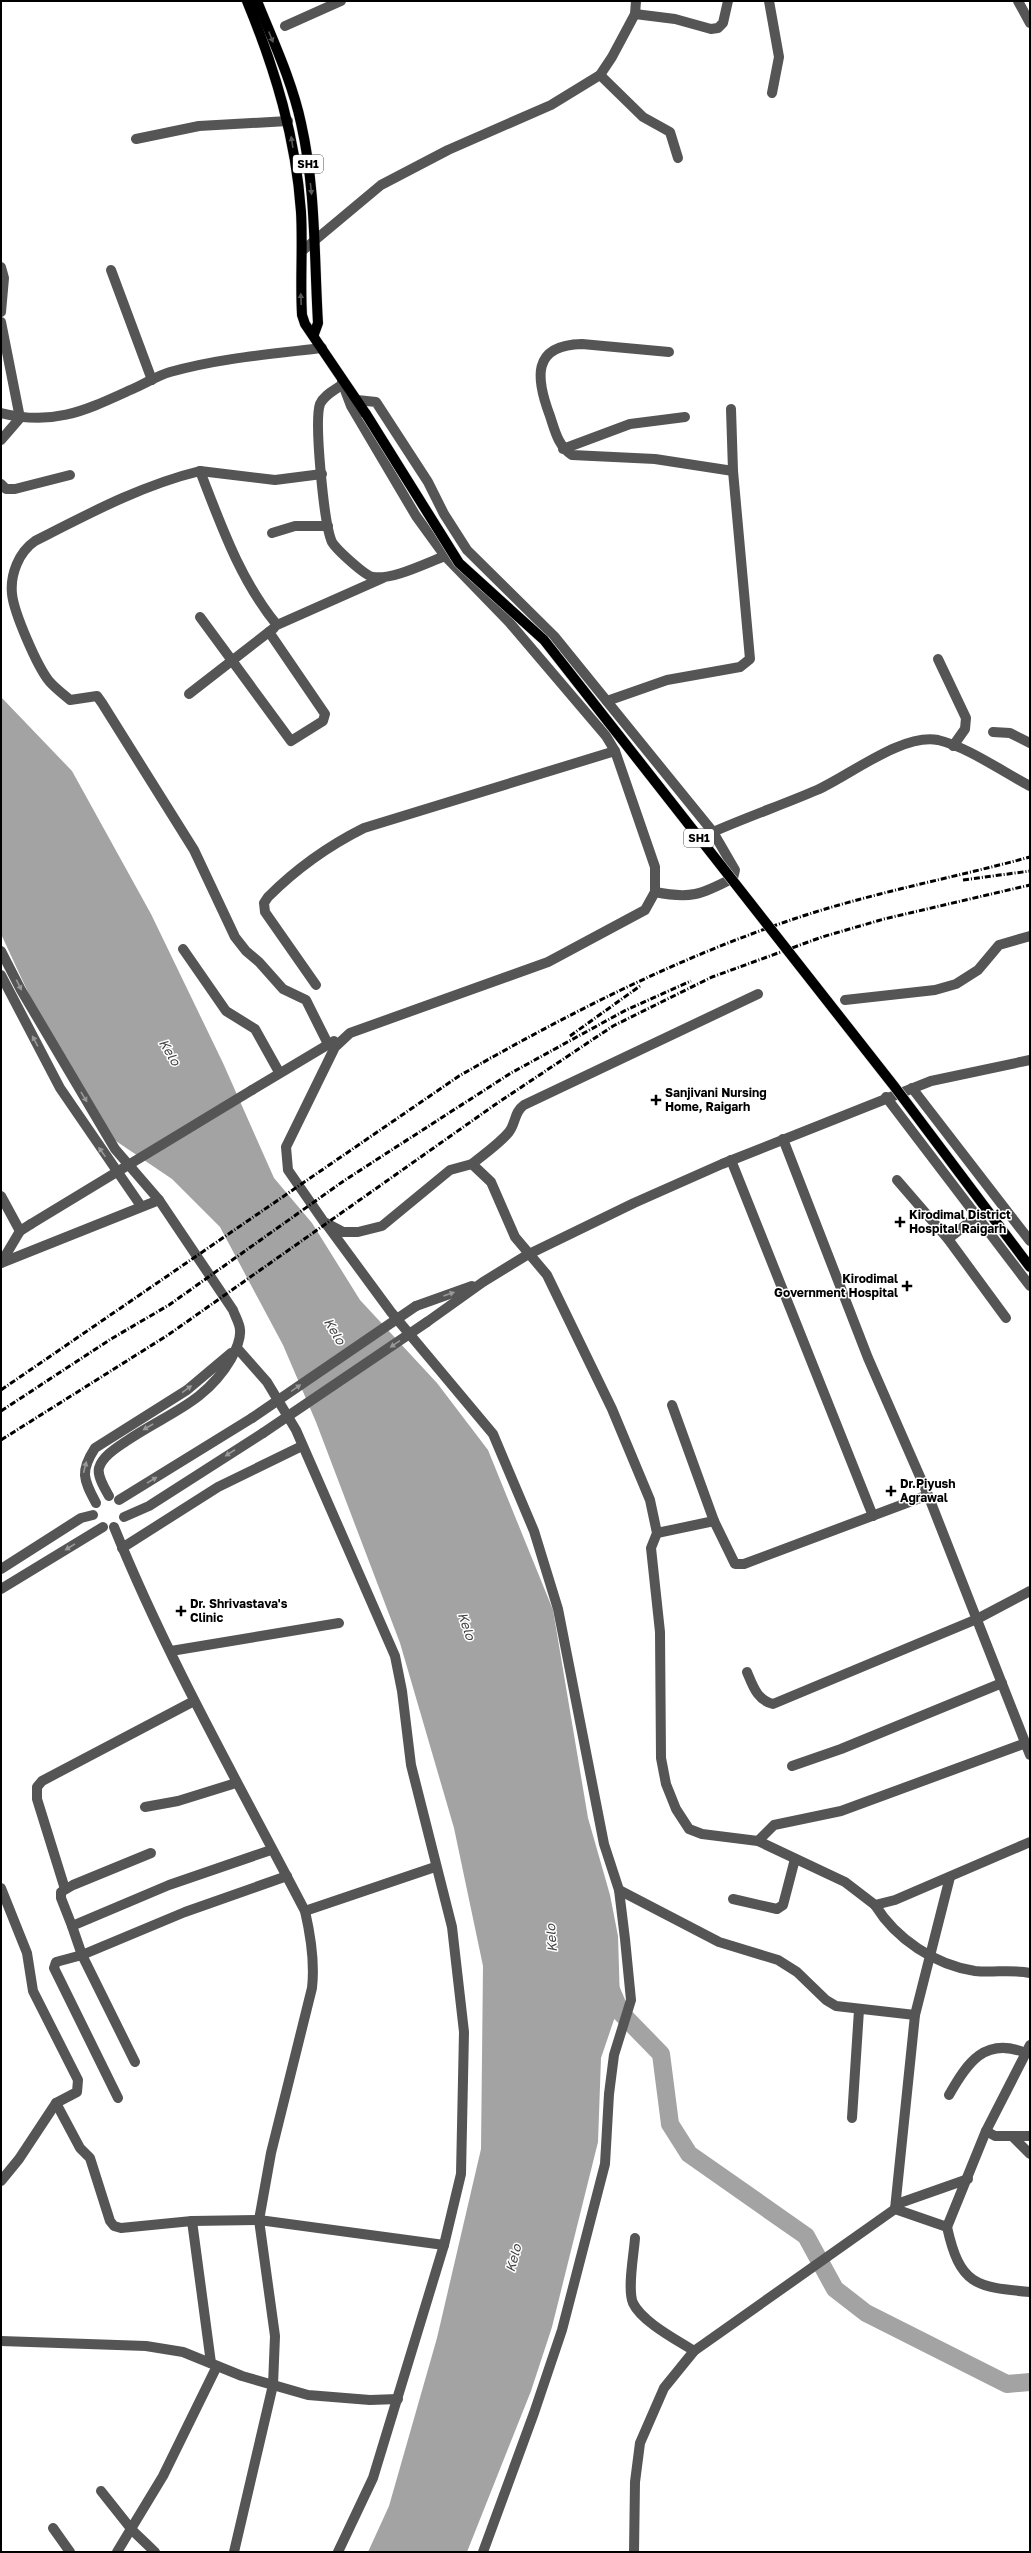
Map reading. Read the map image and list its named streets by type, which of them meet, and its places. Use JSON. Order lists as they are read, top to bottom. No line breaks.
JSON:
{"streets":{"main road":["SH1"]},"water":["Kelo"],"places":{"health":["Sanjivani Nursing Home, Raigarh","Kirodimal District Hospital Raigarh","Kirodimal Government Hospital","Dr.Piyush Agrawal","Dr. Shrivastava's Clinic"]}}
